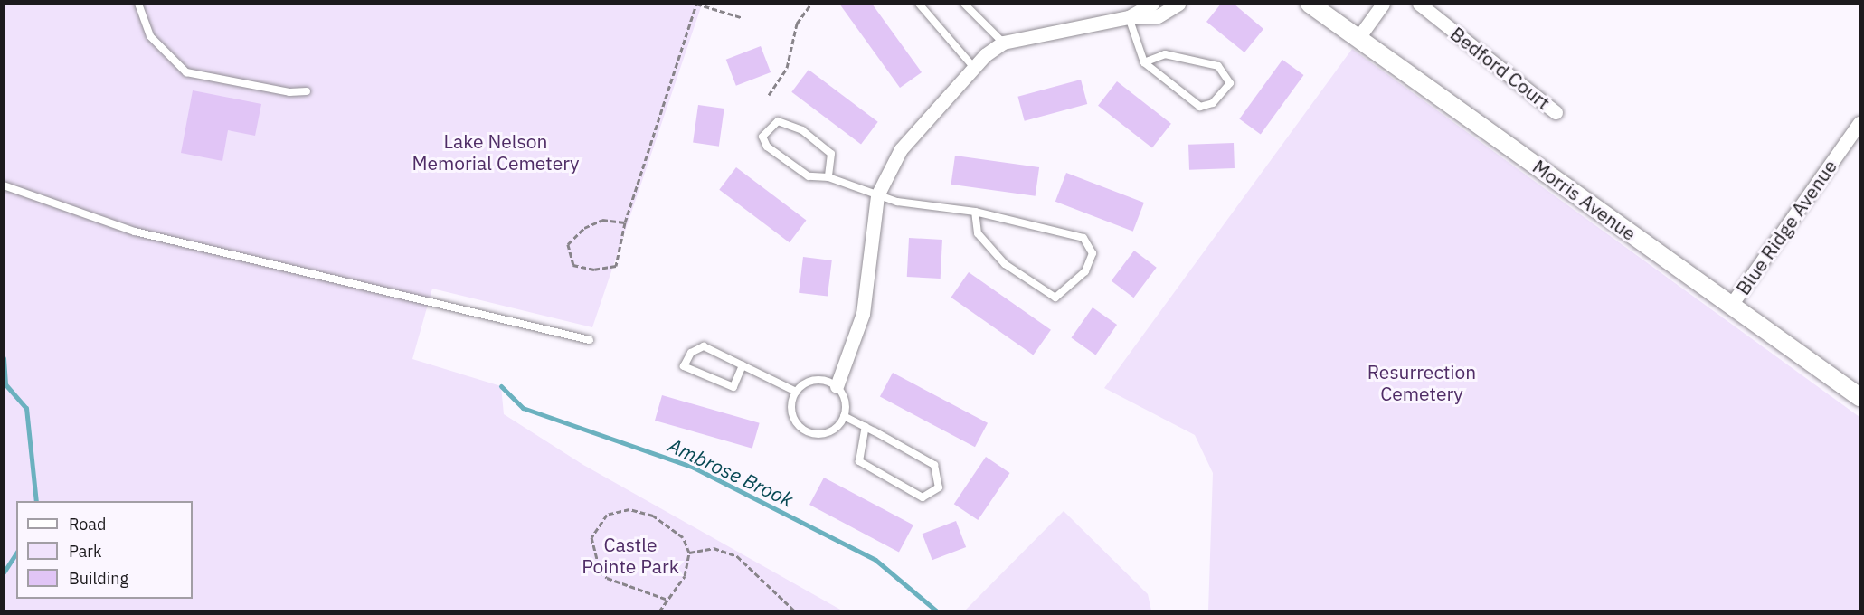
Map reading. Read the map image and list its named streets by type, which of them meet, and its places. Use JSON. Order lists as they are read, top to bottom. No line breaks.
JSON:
{"streets":{"street":["Bedford Court","Morris Avenue","Blue Ridge Avenue"]},"crossings":[["Morris Avenue","Blue Ridge Avenue"]],"water":["Ambrose Brook"],"parks":["Lake Nelson Memorial Cemetery","Resurrection Cemetery","Castle Pointe Park"],"legend":["Road","Park","Building"]}
